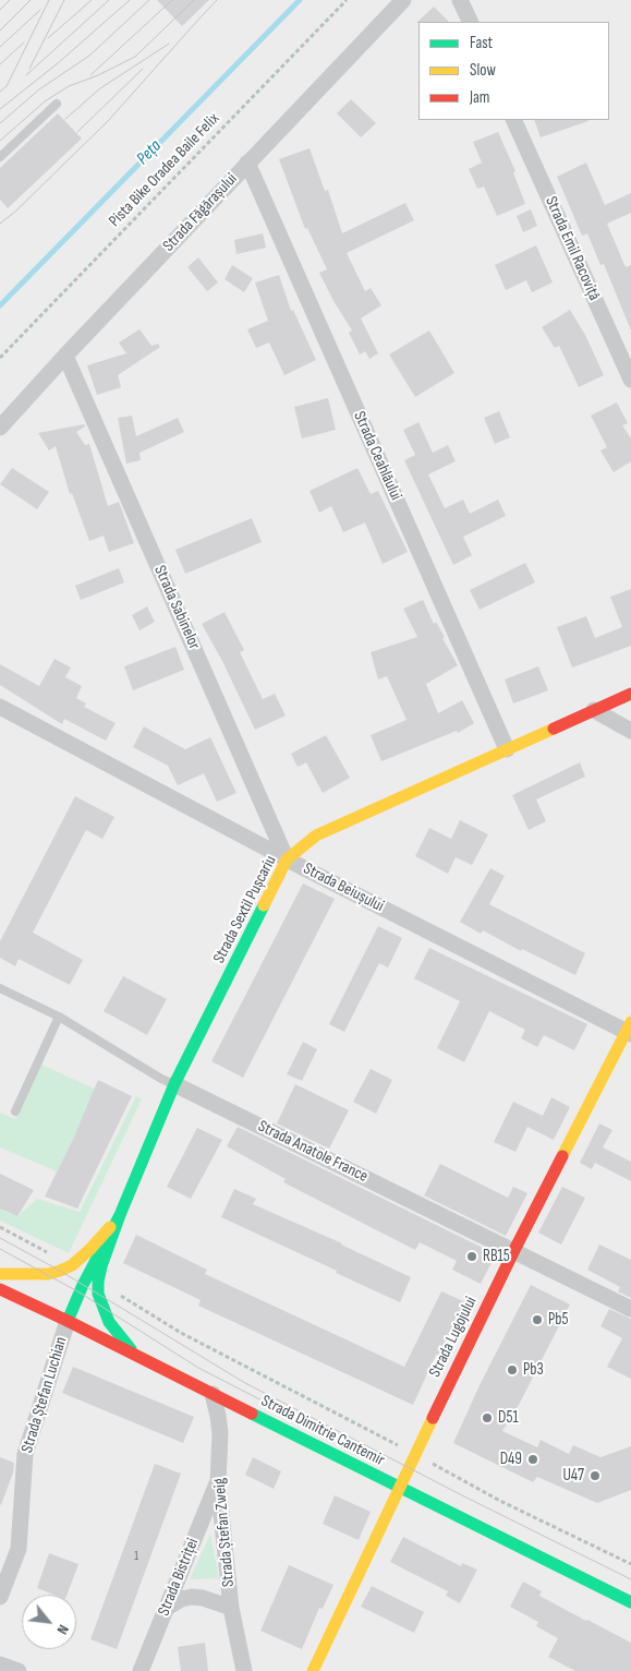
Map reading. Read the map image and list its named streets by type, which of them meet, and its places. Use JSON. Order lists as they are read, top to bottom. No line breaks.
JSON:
{"streets":{"street":["Strada Făgărașului","Strada Emil Racoviță","Strada Ceahlăului","Strada Sabinelor","Strada Beiușului","Strada Sextil Pușcariu","Strada Anatole France","Strada Lugojului","Strada Ștefan Luchian","Strada Dimitrie Cantemir","Strada Ștefan Zweig","Strada Bistriței"],"path":["Pista Bike Oradea Baile Felix"]},"crossings":[["Strada Făgărașului","Strada Ceahlăului"],["Strada Făgărașului","Strada Sabinelor"],["Strada Ceahlăului","Strada Sextil Pușcariu"],["Strada Sabinelor","Strada Beiușului"],["Strada Sabinelor","Strada Sextil Pușcariu"],["Strada Beiușului","Strada Sextil Pușcariu"],["Strada Beiușului","Strada Lugojului"],["Strada Sextil Pușcariu","Strada Anatole France"],["Strada Sextil Pușcariu","Strada Ștefan Luchian"],["Strada Sextil Pușcariu","Strada Dimitrie Cantemir"],["Strada Anatole France","Strada Lugojului"],["Strada Lugojului","Strada Dimitrie Cantemir"],["Strada Ștefan Luchian","Strada Dimitrie Cantemir"],["Strada Dimitrie Cantemir","Strada Ștefan Zweig"],["Strada Ștefan Zweig","Strada Bistriței"]],"water":["Peța"],"places":["RB15","Pb5","Pb3","D51","D49","U47"],"house_numbers":["1"],"legend":["Fast","Slow","Jam"],"north":"bottom right"}
